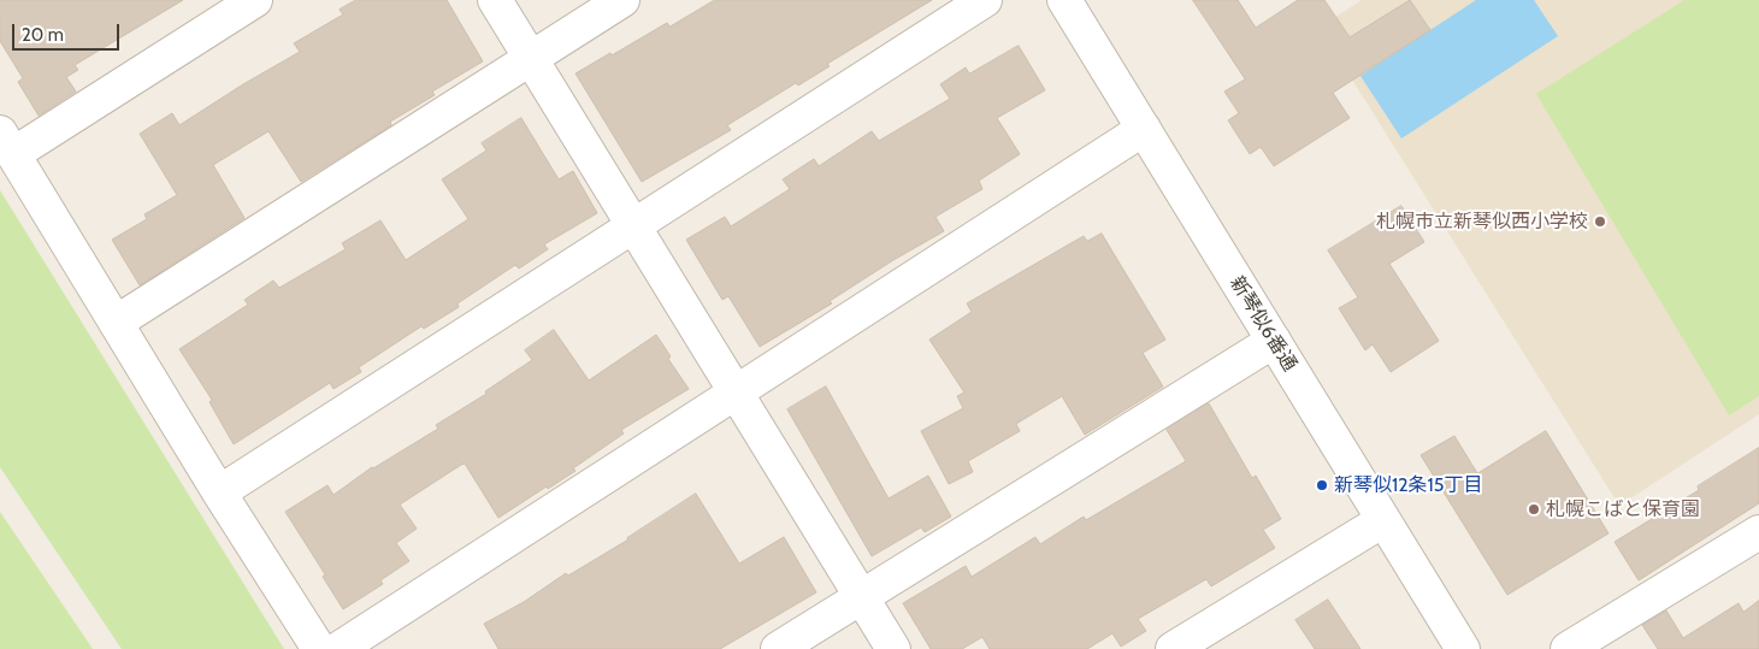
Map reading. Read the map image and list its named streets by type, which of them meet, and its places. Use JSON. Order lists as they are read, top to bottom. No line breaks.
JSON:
{"streets":{"street":["新琴似6番通"]},"places":["札幌市立新琴似西小学校","新琴似12条15丁目","札幌こばと保育園"],"scale_bar":"20 m"}
